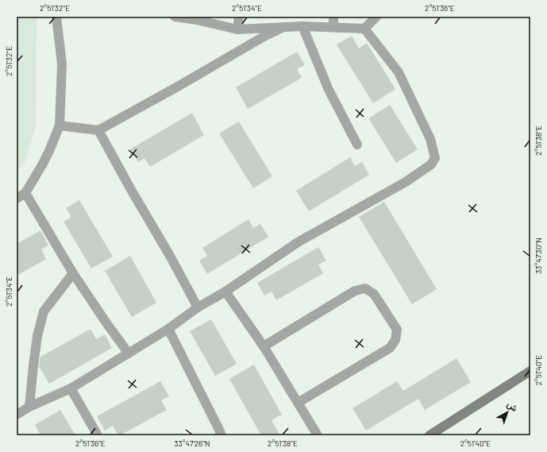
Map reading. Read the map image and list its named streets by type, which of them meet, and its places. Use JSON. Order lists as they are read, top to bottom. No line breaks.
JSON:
{"north":"top right","coordinates":["2°51'32\"E","2°51'34\"E","2°51'36\"E","2°51'38\"E","33°47'30\"N","2°51'40\"E","33°47'26\"N"]}
